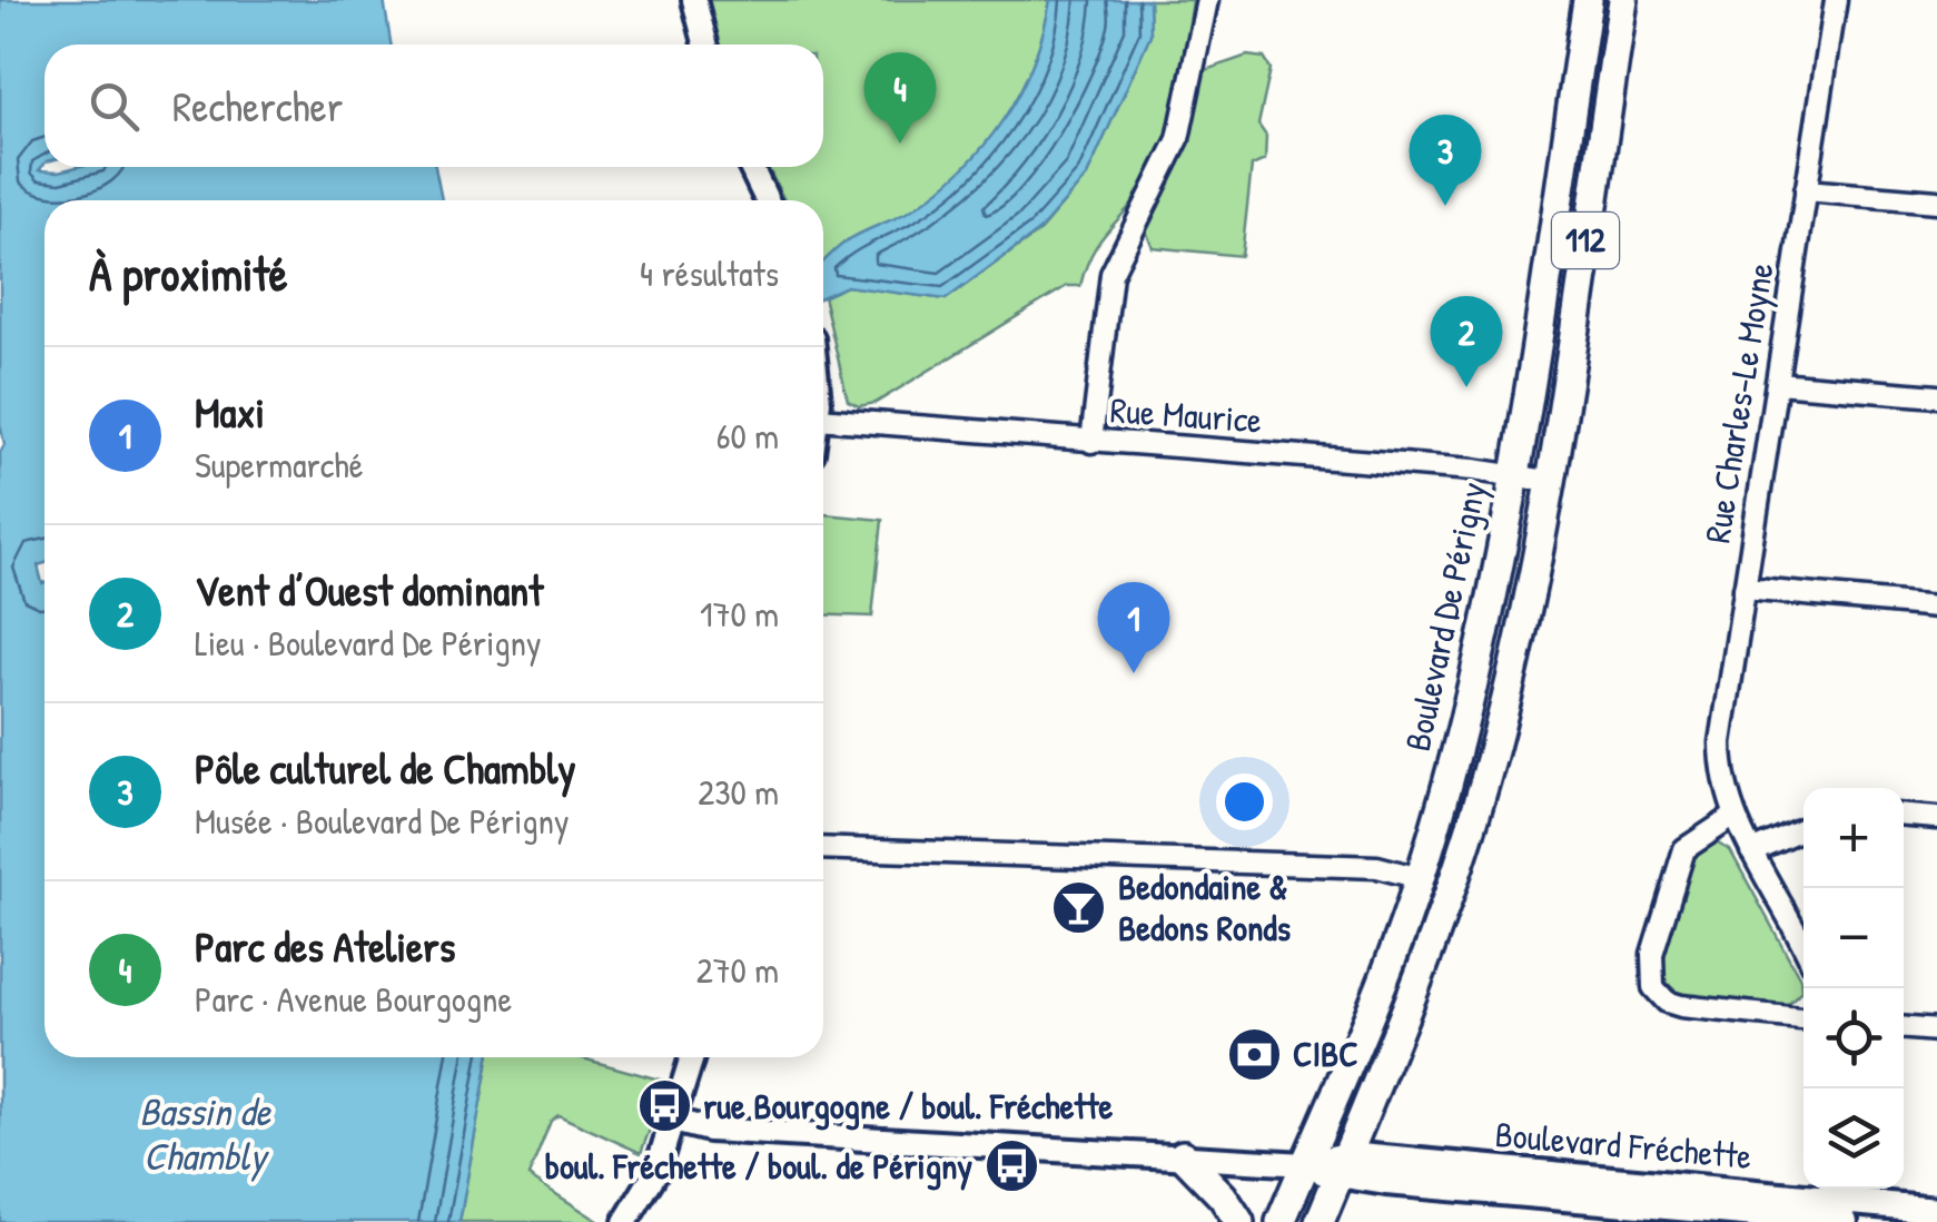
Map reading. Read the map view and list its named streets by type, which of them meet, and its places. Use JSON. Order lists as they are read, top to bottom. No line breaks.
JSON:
{"streets":{"main road":["112","Boulevard De Périgny","Boulevard Fréchette"],"street":["Rue Charles-Le Moyne","Rue Maurice"]},"crossings":[["Rue Maurice","Boulevard De Périgny"],["Boulevard De Périgny","Boulevard Fréchette"]],"water":["Bassin de Chambly"],"places":{"bar":["Bedondaine & Bedons Ronds"],"bank":["CIBC"],"bus stop":["rue Bourgogne / boul. Fréchette","boul. Fréchette / boul. de Périgny"]},"page":{"search":"Rechercher","pins":["4","3","2","1"],"heading":["À proximité","4 résultats"],"list":[{"mark":"1","name":"Maxi","note":"Supermarché","value":"60 m"},{"mark":"2","name":"Vent d’Ouest dominant","note":"Lieu · Boulevard De Périgny","value":"170 m"},{"mark":"3","name":"Pôle culturel de Chambly","note":"Musée · Boulevard De Périgny","value":"230 m"},{"mark":"4","name":"Parc des Ateliers","note":"Parc · Avenue Bourgogne","value":"270 m"}],"map_buttons":["+","−"]}}
